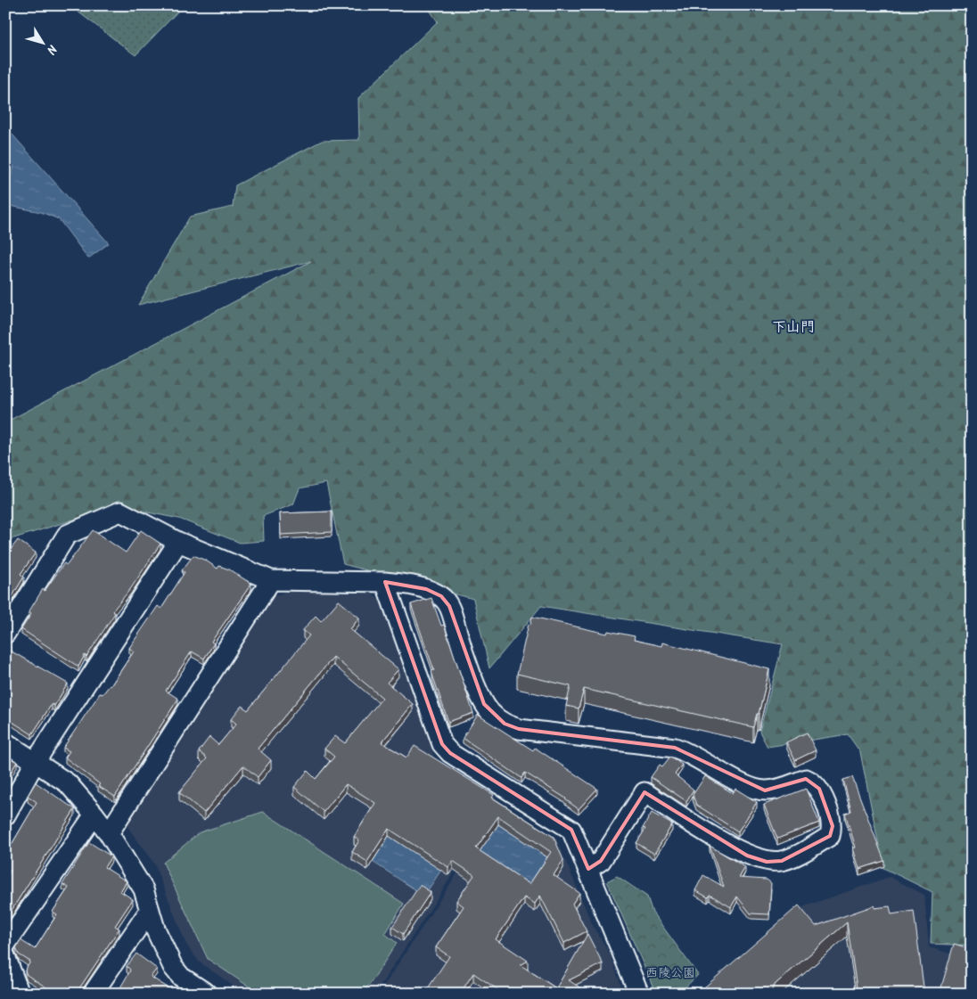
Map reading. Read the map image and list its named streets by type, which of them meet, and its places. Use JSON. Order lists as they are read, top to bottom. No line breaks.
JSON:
{"districts":["下山門"],"parks":["西陵公園"],"north":"bottom right"}
